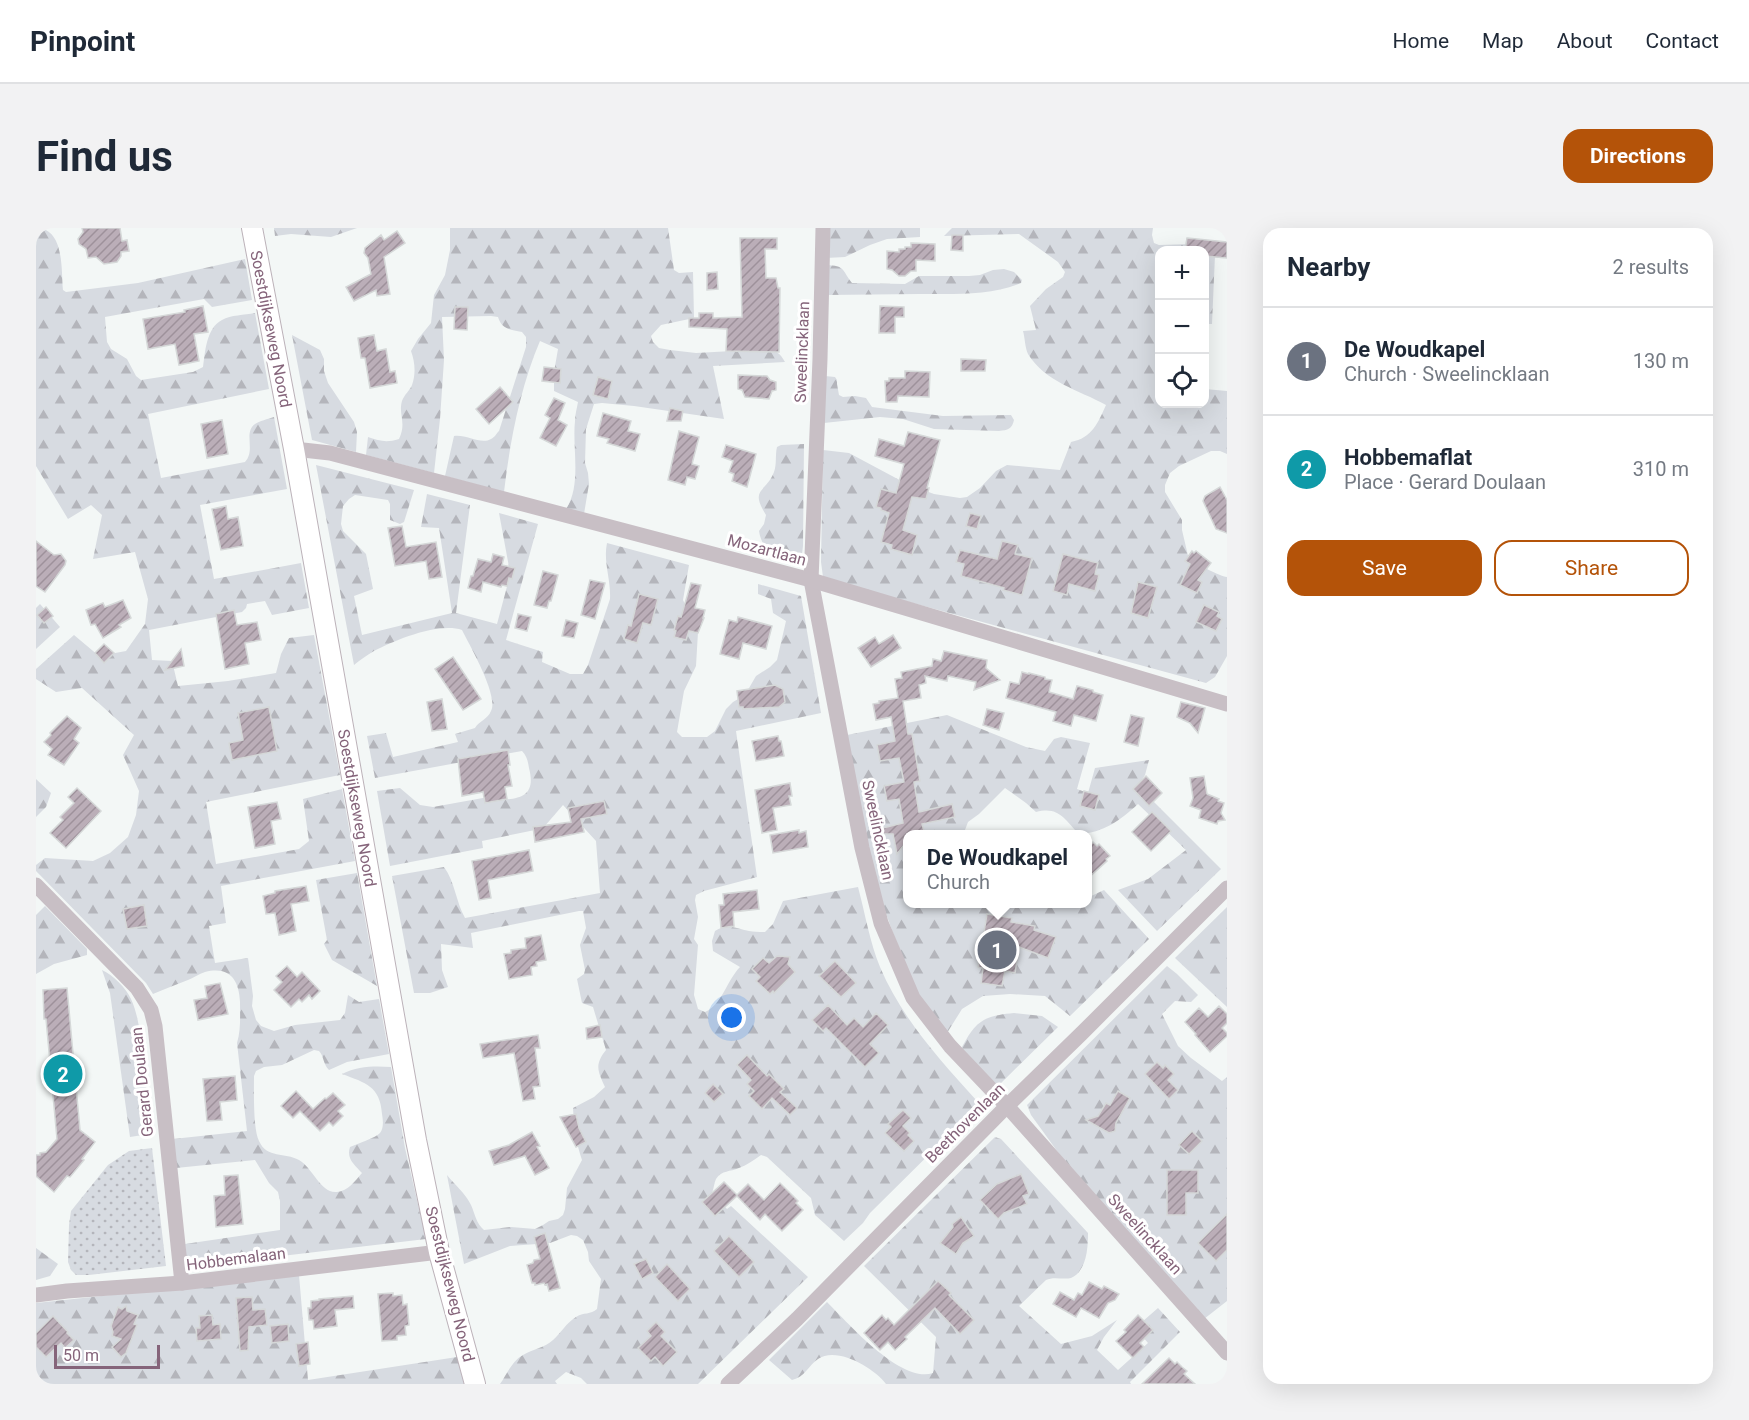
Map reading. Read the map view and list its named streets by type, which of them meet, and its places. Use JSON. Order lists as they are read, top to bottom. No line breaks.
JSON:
{"streets":{"main road":["Soestdijkseweg Noord"],"street":["Sweelincklaan","Mozartlaan","Gerard Doulaan","Beethovenlaan","Hobbemalaan"]},"crossings":[["Soestdijkseweg Noord","Mozartlaan"],["Soestdijkseweg Noord","Hobbemalaan"],["Sweelincklaan","Mozartlaan"],["Sweelincklaan","Beethovenlaan"],["Gerard Doulaan","Hobbemalaan"]],"scale_bar":"50 m","page":{"header":"Pinpoint","nav":["Home","Map","About","Contact"],"buttons":["Directions",["Save","Share"]],"title":"Find us","heading":["Nearby","2 results"],"map_buttons":["+","−"],"list":[{"mark":"1","name":"De Woudkapel","note":"Church · Sweelincklaan","value":"130 m"},{"mark":"2","name":"Hobbemaflat","note":"Place · Gerard Doulaan","value":"310 m"}],"popup":["De Woudkapel","Church"],"pins":["1","2"],"scale":"50 m"}}
